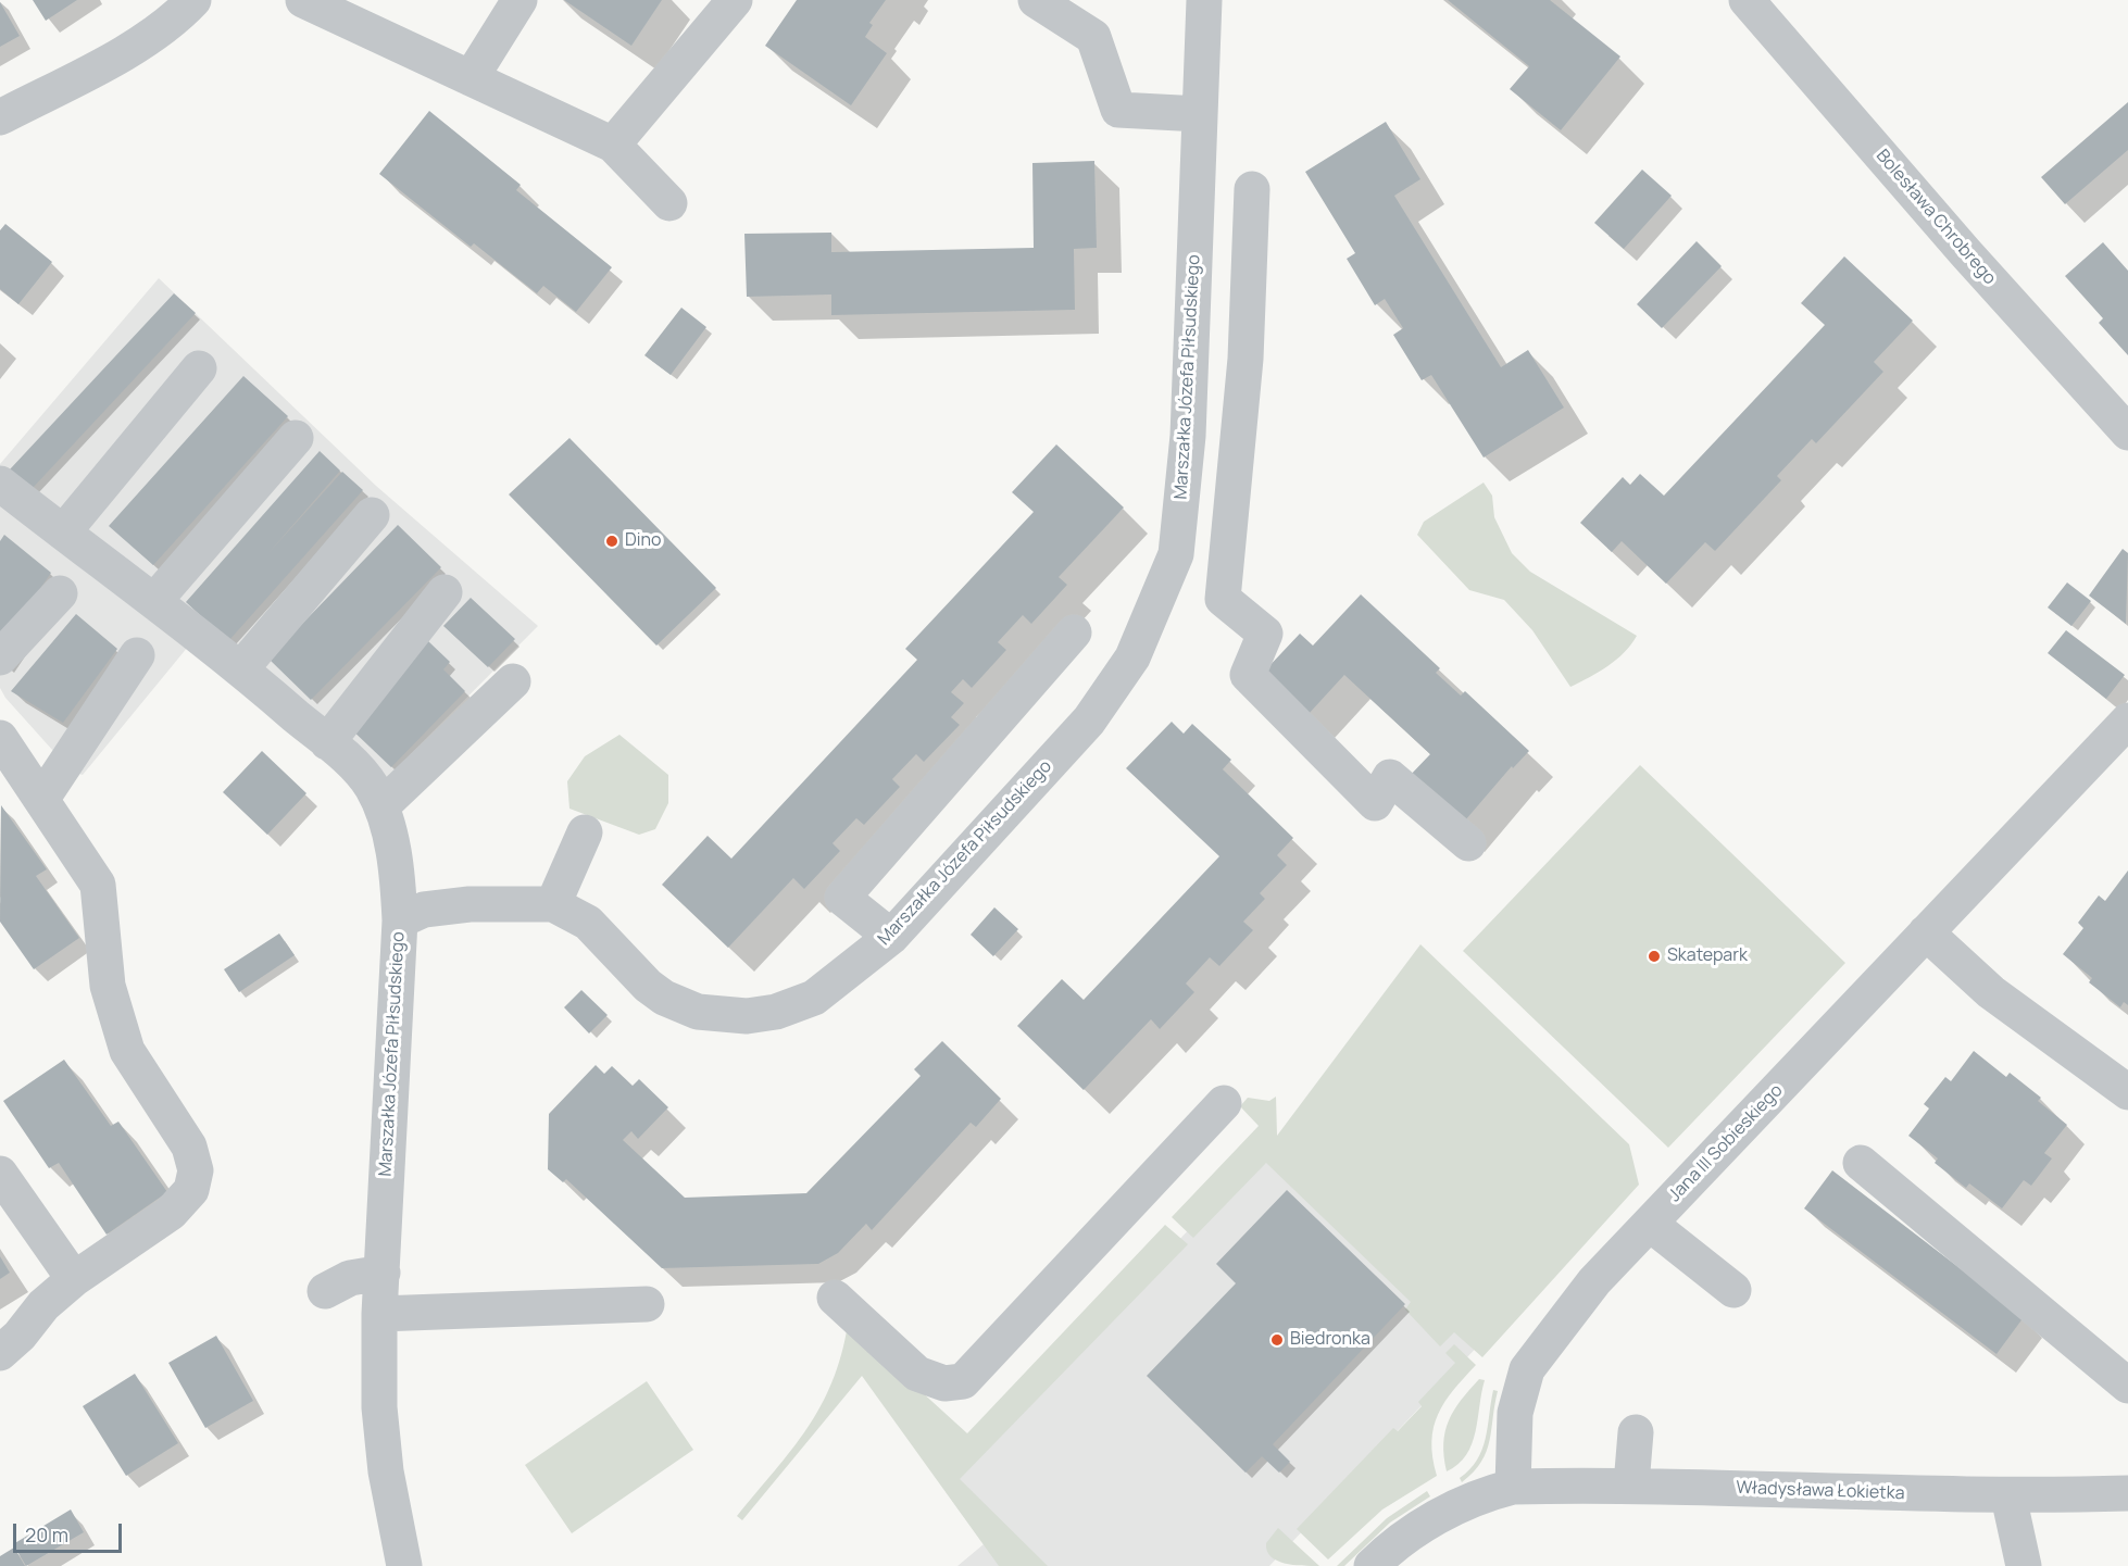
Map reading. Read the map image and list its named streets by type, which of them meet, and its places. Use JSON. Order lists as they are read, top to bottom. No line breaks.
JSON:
{"streets":{"street":["Bolesława Chrobrego","Marszałka Józefa Piłsudskiego","Jana III Sobieskiego","Władysława Łokietka"]},"crossings":[["Jana III Sobieskiego","Władysława Łokietka"]],"places":["Dino","Skatepark","Biedronka"],"scale_bar":"20 m"}
